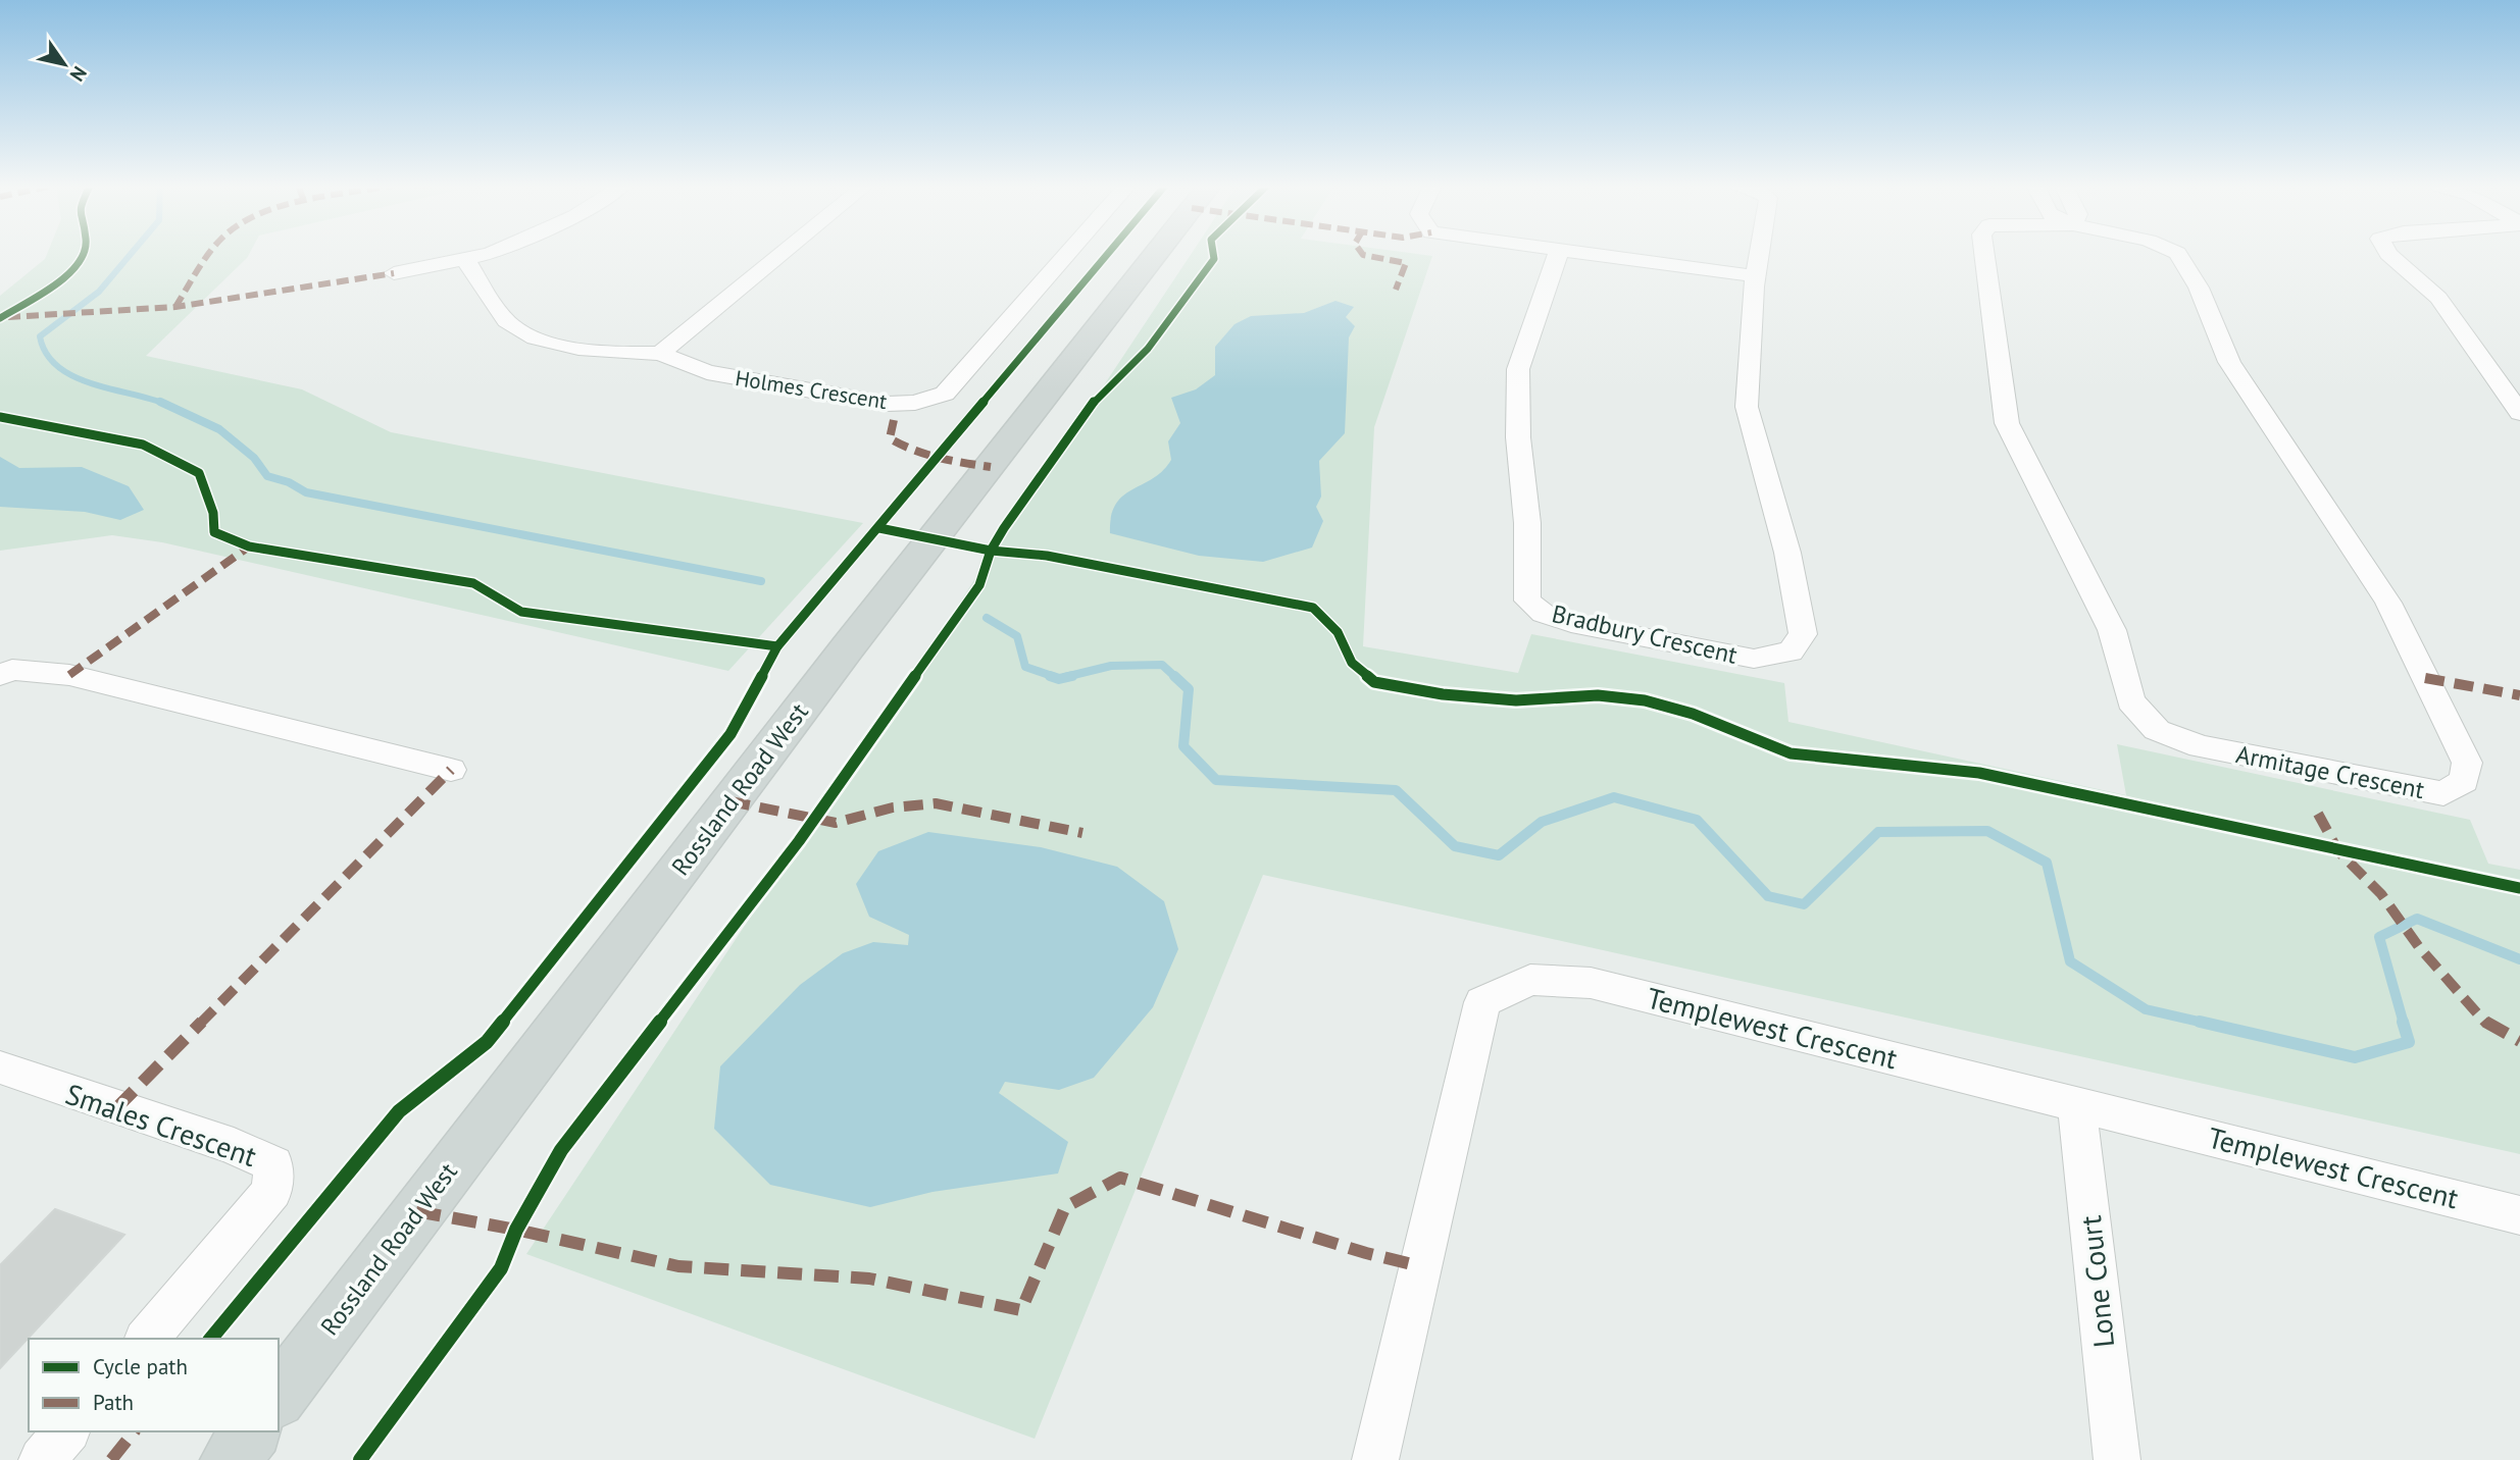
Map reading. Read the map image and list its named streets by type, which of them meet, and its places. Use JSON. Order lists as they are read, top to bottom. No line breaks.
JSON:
{"streets":{"main road":["Rossland Road West"],"street":["Holmes Crescent","Bradbury Crescent","Armitage Crescent","Templewest Crescent","Smales Crescent","Lone Court"]},"crossings":[["Templewest Crescent","Lone Court"]],"legend":["Cycle path","Path"],"north":"bottom right"}
